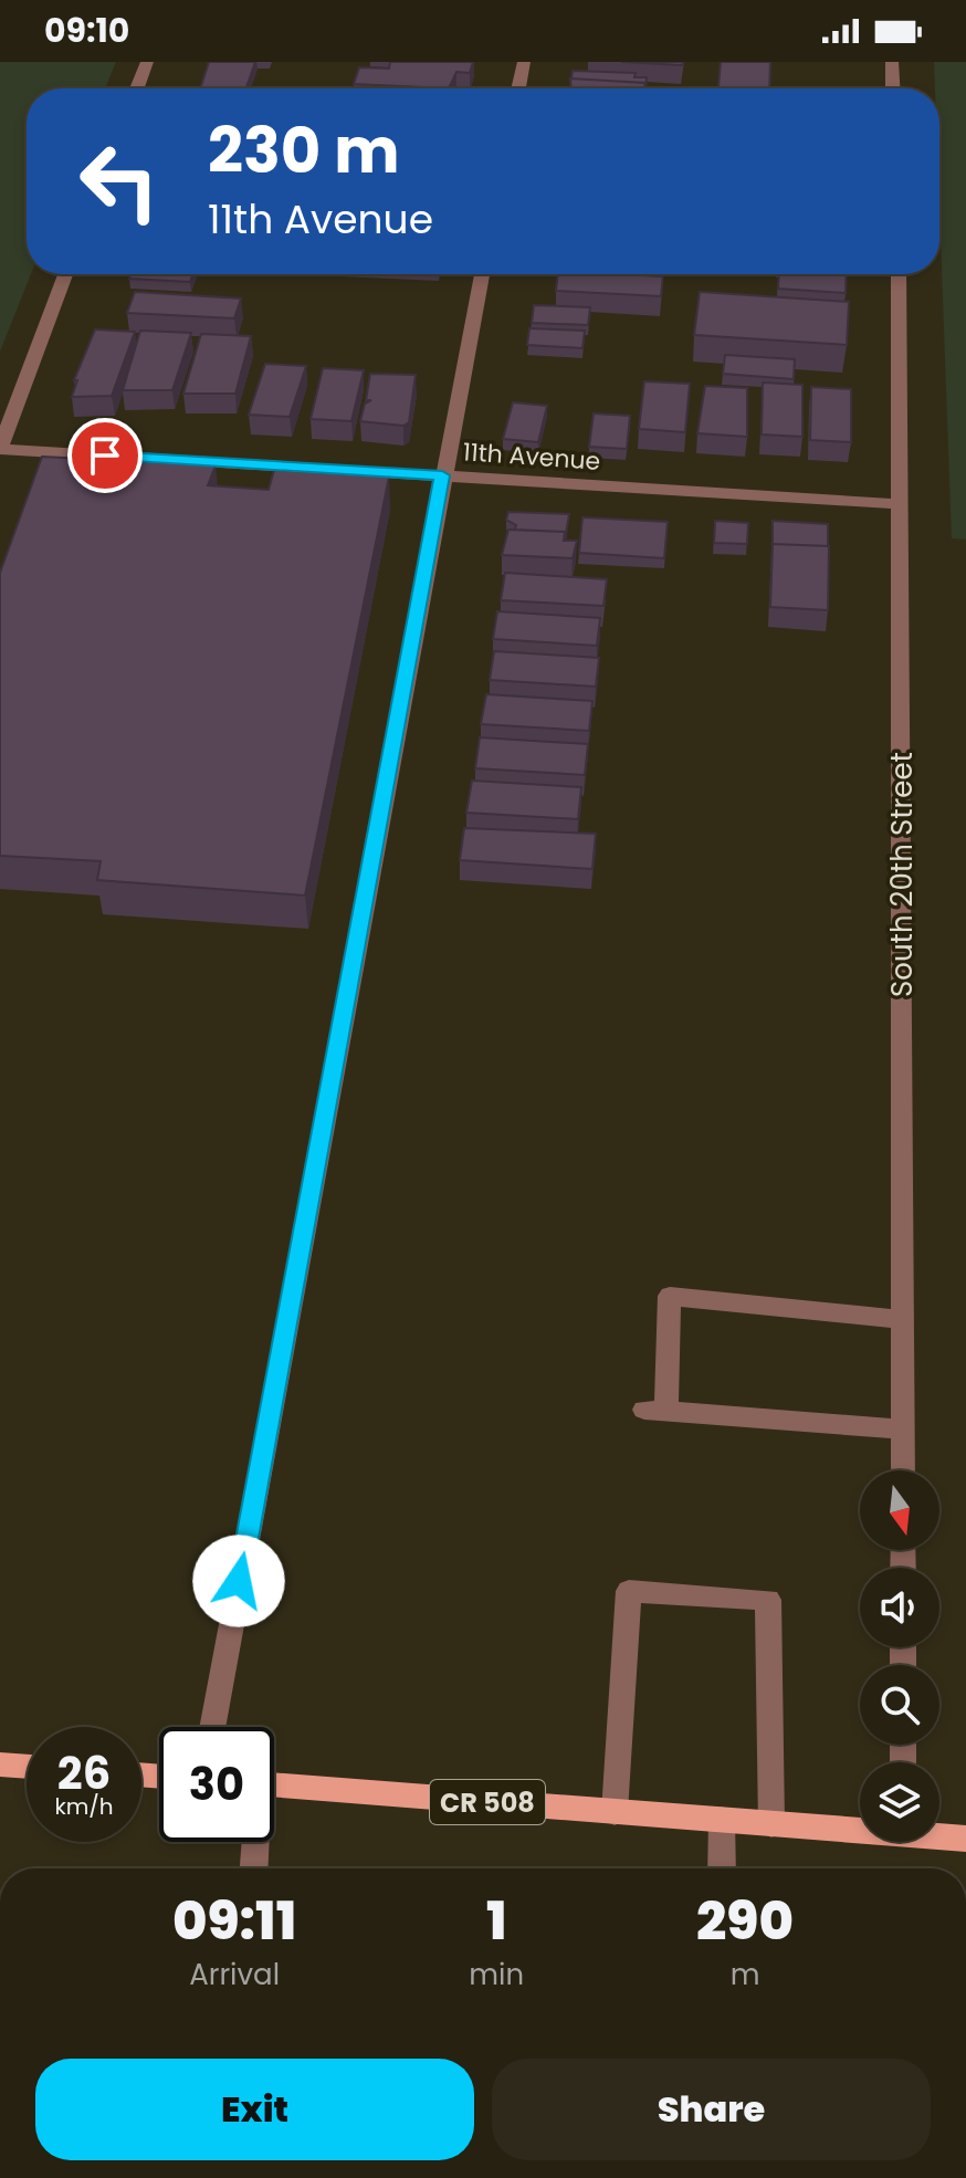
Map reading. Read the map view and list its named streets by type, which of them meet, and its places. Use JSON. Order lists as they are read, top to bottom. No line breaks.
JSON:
{"streets":{"main road":["CR 508"],"street":["11th Avenue","South 20th Street"]},"crossings":[["11th Avenue","South 20th Street"]],"north":"bottom","page":{"status":"09:10","turn":["230 m","11th Avenue"],"speed":"26 km/h","limit":"30","eta":["09:11","Arrival","1","min","290","m"],"buttons":["Exit","Share"]}}
